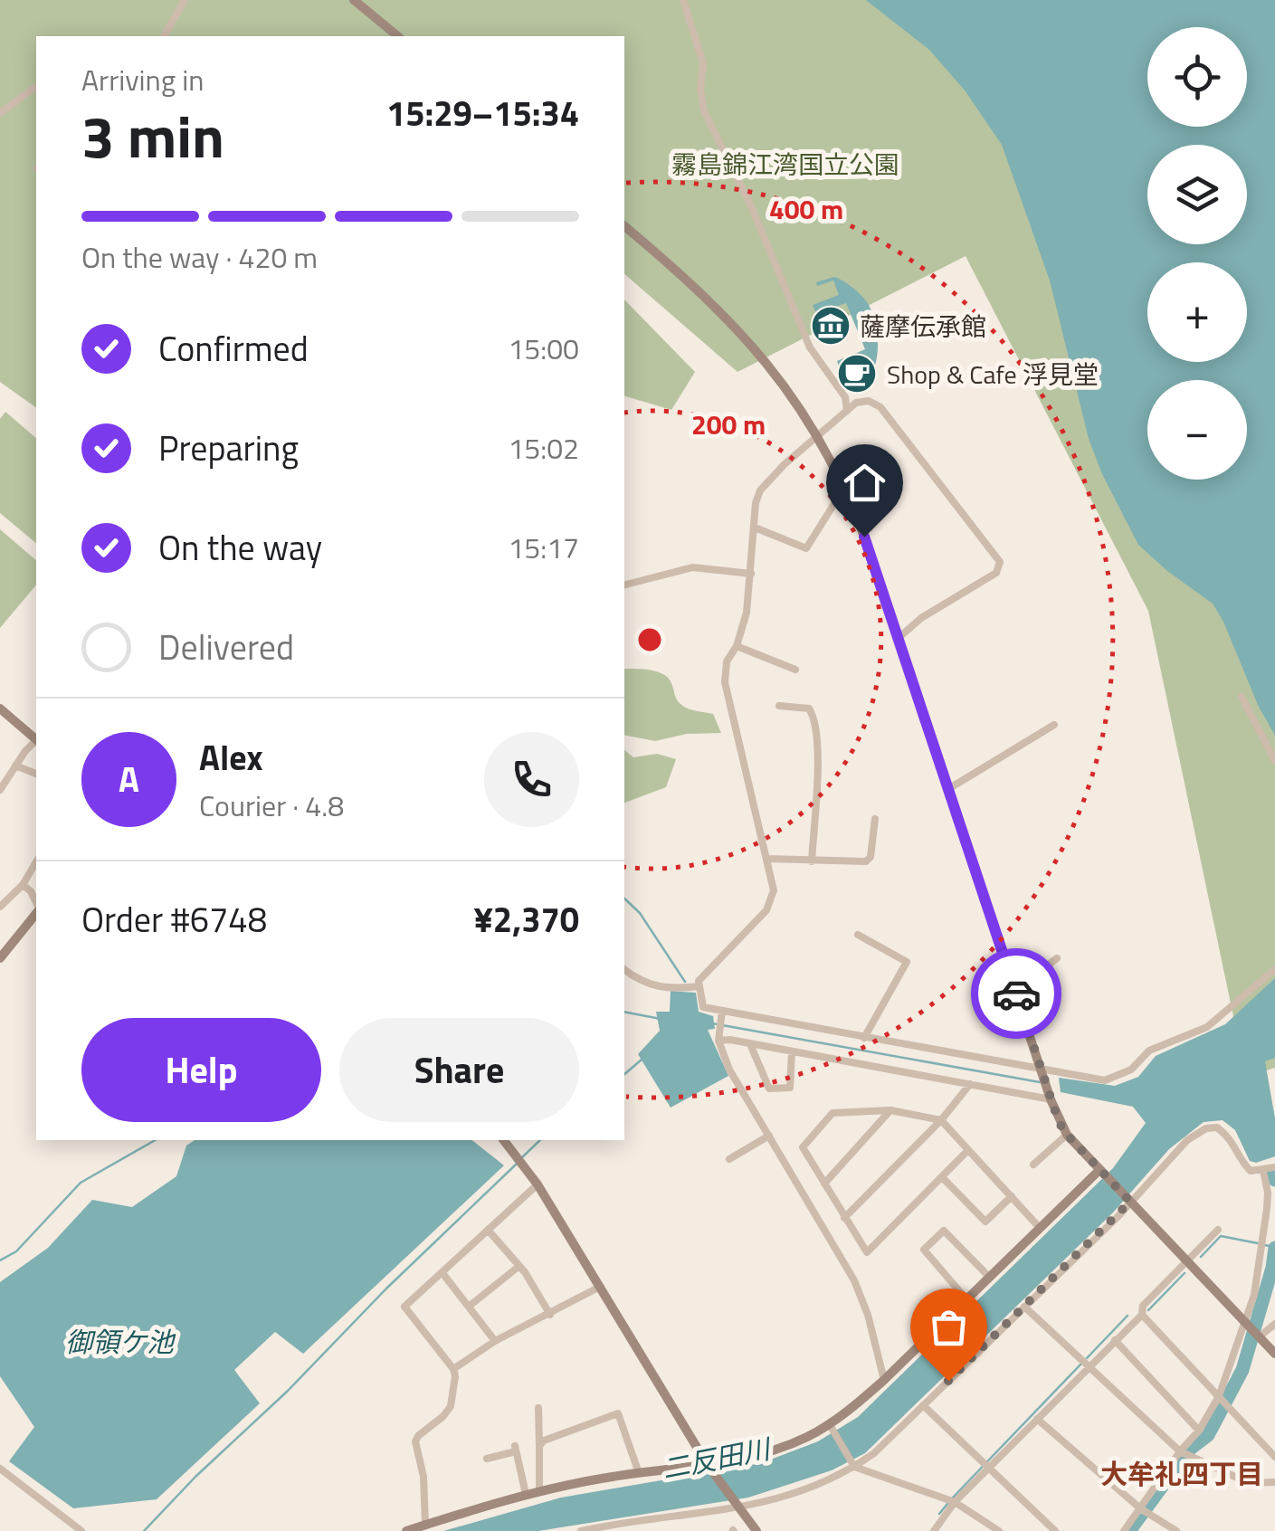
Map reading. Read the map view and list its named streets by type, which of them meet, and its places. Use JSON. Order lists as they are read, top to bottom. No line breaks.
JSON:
{"districts":["大牟礼四丁目"],"water":["御領ケ池","二反田川"],"parks":["霧島錦江湾国立公園"],"places":{"museum":["薩摩伝承館"],"cafe":["Shop & Cafe 浮見堂"]},"page":{"map_buttons":["+","−"],"heading":["3 min","Arriving in","15:29–15:34"],"panel":["Alex","Courier · 4.8","Order #6748","¥2,370"],"bar":"On the way · 420 m","list":[["Confirmed","15:00"],["Preparing","15:02"],["On the way","15:17"],"Delivered"],"round":"A","buttons":["Help","Share"]},"rings":["400 m","200 m"]}
